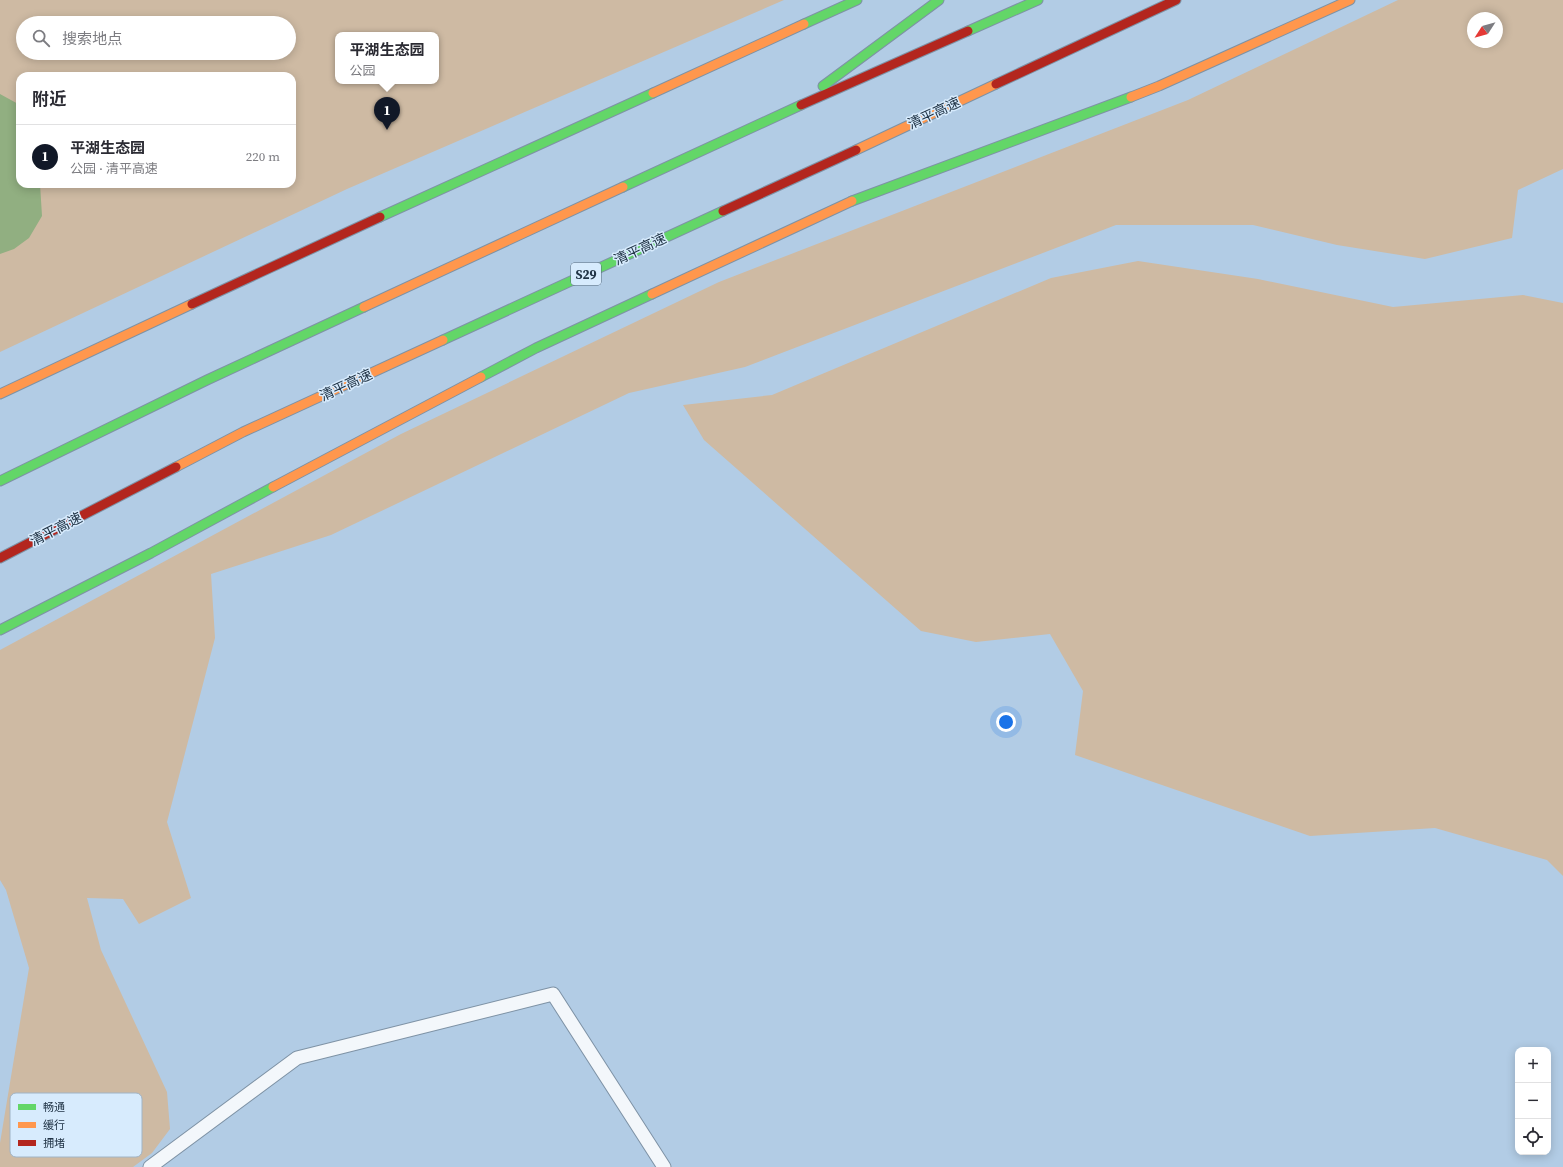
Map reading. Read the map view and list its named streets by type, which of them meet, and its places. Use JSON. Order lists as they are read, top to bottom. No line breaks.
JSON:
{"streets":{"highway":["清平高速","S29"]},"legend":["畅通","缓行","拥堵"],"north":"bottom left","page":{"search":"搜索地点","popup":["平湖生态园","公园"],"heading":"附近","pins":"1","list":[{"mark":"1","name":"平湖生态园","note":"公园 · 清平高速","value":"220 m"}],"map_buttons":["+","−"]}}
